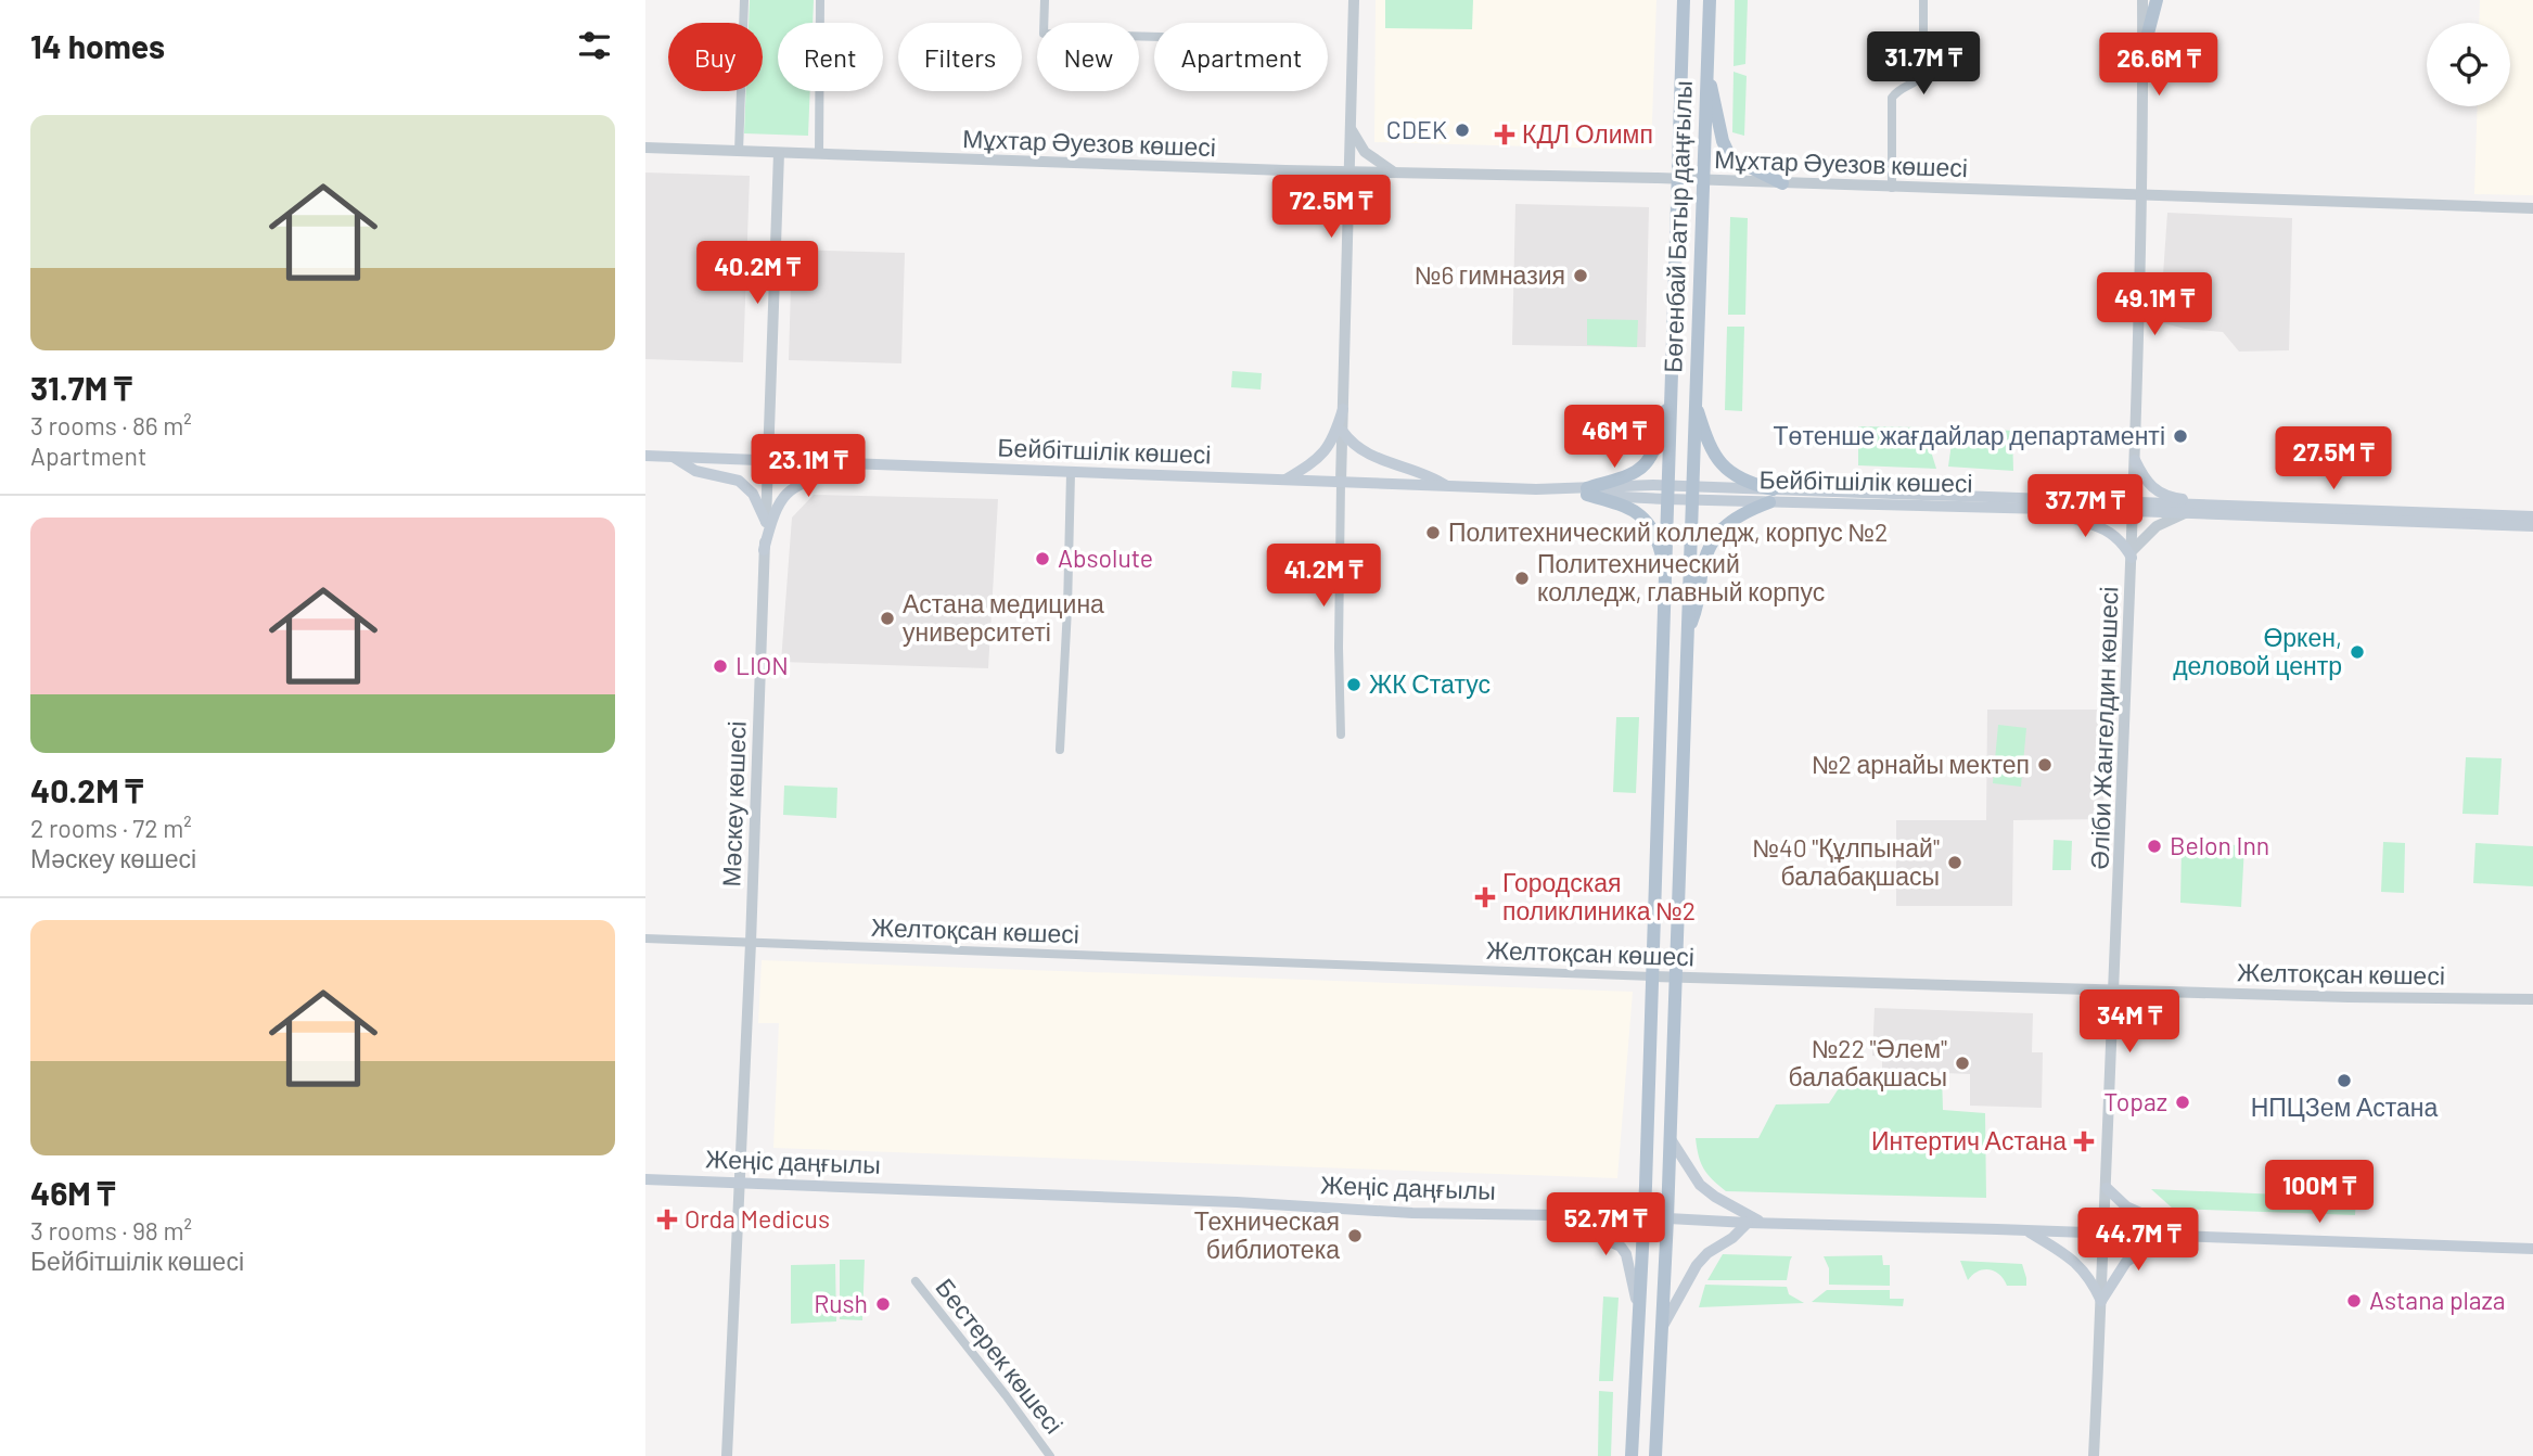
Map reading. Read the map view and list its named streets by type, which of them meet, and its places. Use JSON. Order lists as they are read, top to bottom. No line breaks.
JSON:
{"streets":{"main road":["Бөгенбай Батыр даңғылы","Бейбітшілік көшесі","Жеңіс даңғылы"],"street":["Мұхтар Әуезов көшесі","Әліби Жангелдин көшесі","Мәскеу көшесі","Желтоқсан көшесі","Бестерек көшесі"]},"crossings":[["Мұхтар Әуезов көшесі","Бөгенбай Батыр даңғылы"],["Мұхтар Әуезов көшесі","Әліби Жангелдин көшесі"],["Мұхтар Әуезов көшесі","Мәскеу көшесі"],["Бөгенбай Батыр даңғылы","Бейбітшілік көшесі"],["Бөгенбай Батыр даңғылы","Желтоқсан көшесі"],["Бөгенбай Батыр даңғылы","Жеңіс даңғылы"],["Бейбітшілік көшесі","Әліби Жангелдин көшесі"],["Бейбітшілік көшесі","Мәскеу көшесі"],["Әліби Жангелдин көшесі","Желтоқсан көшесі"],["Әліби Жангелдин көшесі","Жеңіс даңғылы"],["Мәскеу көшесі","Желтоқсан көшесі"],["Мәскеу көшесі","Жеңіс даңғылы"]],"places":{"other":["CDEK","№6 гимназия","Төтенше жағдайлар департаменті","Политехнический колледж, корпус №2","Absolute","Политехнический колледж, главный корпус","Астана медицина университеті","Өркен, деловой центр","LION","ЖК Статус","№2 арнайы мектеп","Belon Inn","№40 \"Құлпынай\" балабақшасы","№22 \"Әлем\" балабақшасы","НПЦЗем Астана","Topaz","Техническая библиотека","Astana plaza","Rush"],"health":["КДЛ Олимп","Городская поликлиника №2","Интертич Астана","Orda Medicus"]},"page":{"heading":"14 homes","chip":["Buy","Rent","Filters","New","Apartment"],"price":["31.7M ₸","26.6M ₸","72.5M ₸","40.2M ₸","49.1M ₸","46M ₸","27.5M ₸","23.1M ₸","37.7M ₸","41.2M ₸","34M ₸","100M ₸","52.7M ₸","44.7M ₸"],"list":[{"name":"31.7M ₸","note":"3 rooms · 86 m² · Apartment"},{"name":"40.2M ₸","note":"2 rooms · 72 m² · Мәскеу көшесі"},{"name":"46M ₸","note":"3 rooms · 98 m² · Бейбітшілік көшесі"}]}}
